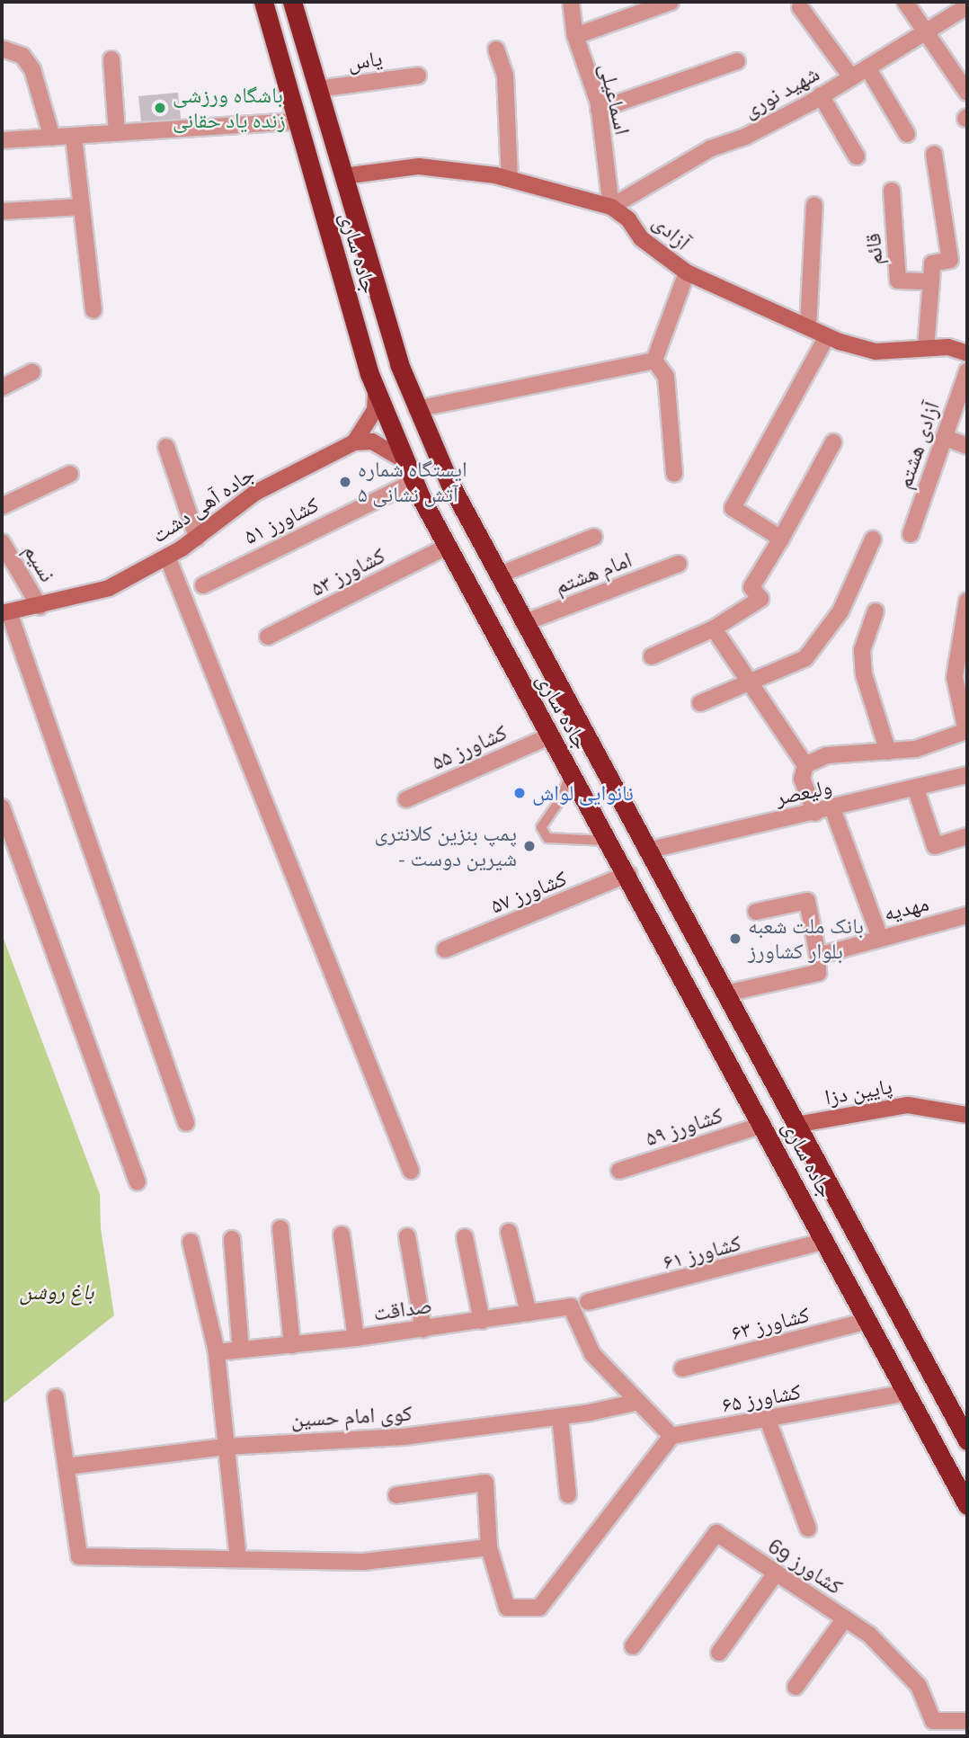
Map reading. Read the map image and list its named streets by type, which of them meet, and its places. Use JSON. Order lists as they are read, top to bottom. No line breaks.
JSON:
{"streets":{"highway":["جاده ساری"],"street":["یاس","شهید نوری","اسماعیلی","آزادی","قائم","آزادی هشتم","جاده آهی دشت","کشاورز ۵۱","نسیم","کشاورز ۵۳","امام هشتم","کشاورز ۵۵","ولیعصر","کشاورز ۵۷","مهدیه","پایین دزا","کشاورز ۵۹","کشاورز ۶۱","صداقت","کشاورز ۶۳","کشاورز ۶۵","کوی امام حسین","کشاورز 69"]},"crossings":[["یاس","جاده ساری"],["شهید نوری","اسماعیلی"],["شهید نوری","آزادی"],["اسماعیلی","آزادی"],["آزادی","جاده ساری"],["جاده ساری","کشاورز ۵۱"],["جاده ساری","کشاورز ۵۳"],["جاده ساری","امام هشتم"],["جاده ساری","کشاورز ۵۵"],["جاده ساری","ولیعصر"],["جاده ساری","کشاورز ۵۷"],["جاده ساری","پایین دزا"],["جاده ساری","کشاورز ۵۹"],["جاده ساری","کشاورز ۶۱"],["جاده ساری","کشاورز ۶۳"],["جاده ساری","کشاورز ۶۵"],["جاده آهی دشت","نسیم"],["صداقت","کوی امام حسین"]],"parks":["باغ روشن"],"places":["باشگاه ورزشی زنده یاد حقانی","ایستگاه شماره ۵ آتش نشانی","نانوایی لواش","پمپ بنزین کلانتری - شیرین دوست","بانک ملت شعبه بلوار کشاورز"]}
